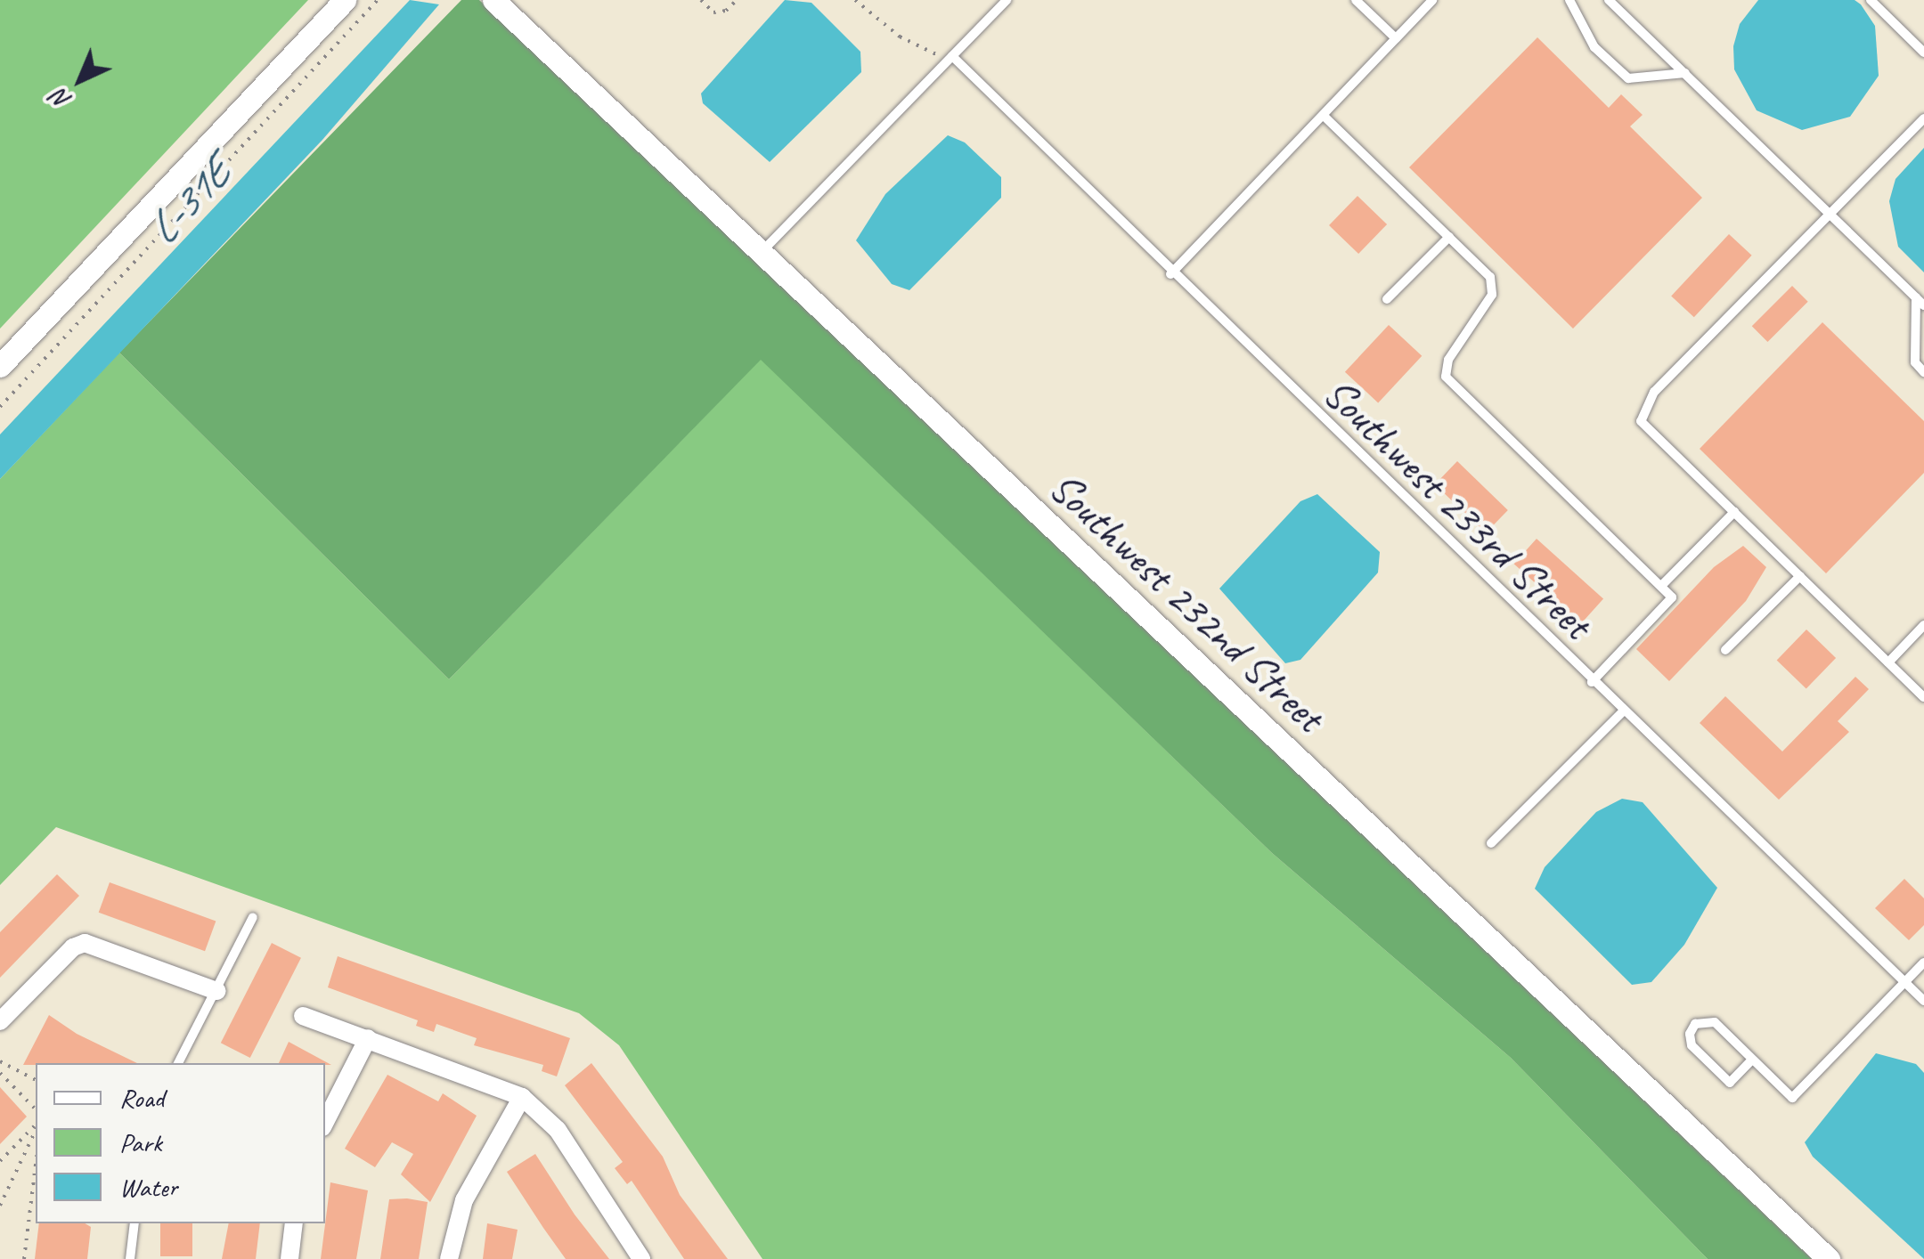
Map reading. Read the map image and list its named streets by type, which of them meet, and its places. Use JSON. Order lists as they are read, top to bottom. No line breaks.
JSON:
{"streets":{"street":["Southwest 232nd Street"],"lane":["Southwest 233rd Street"]},"water":["L-31E"],"legend":["Road","Park","Water"],"north":"bottom left"}
